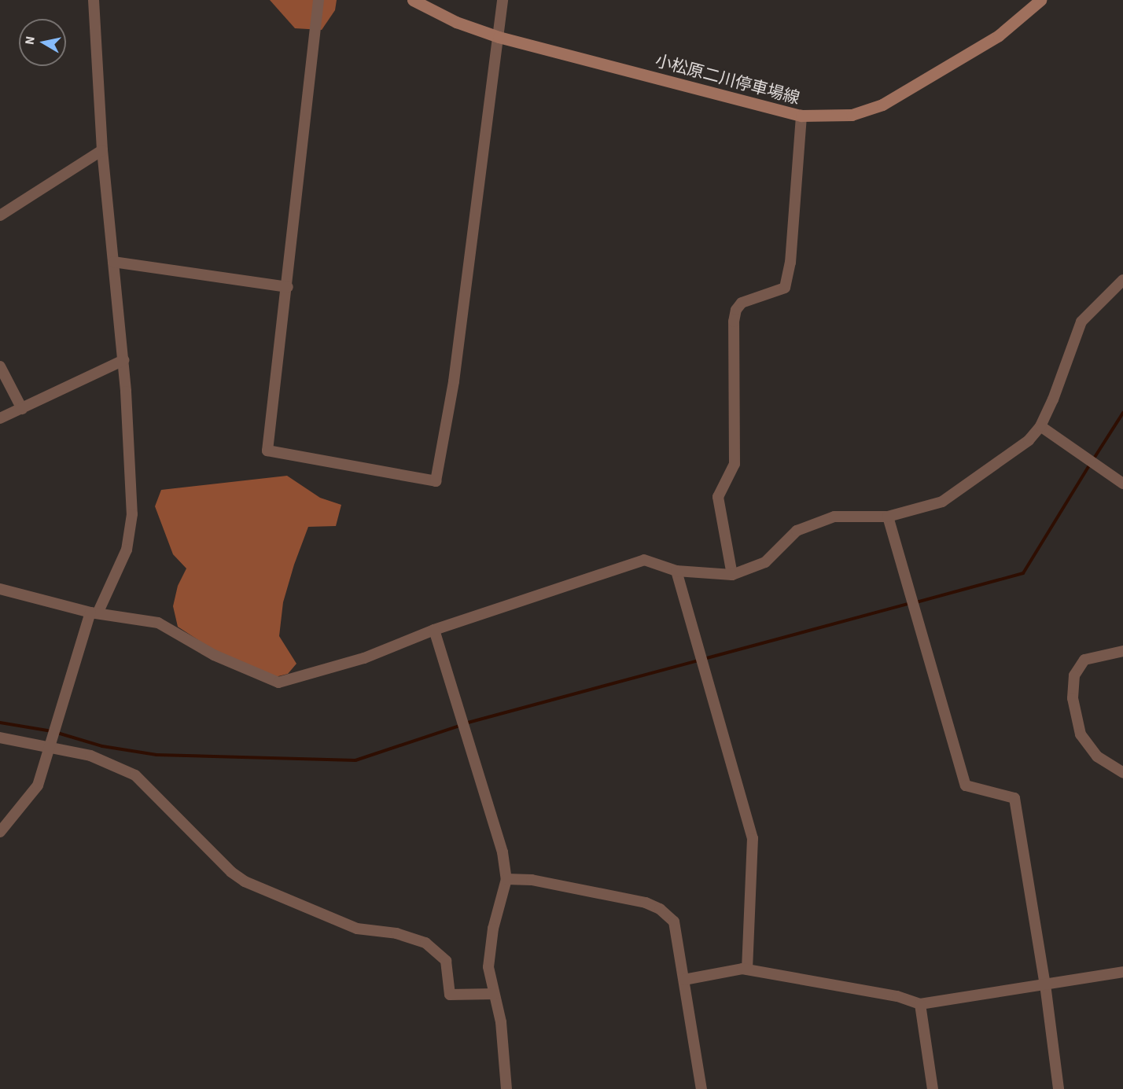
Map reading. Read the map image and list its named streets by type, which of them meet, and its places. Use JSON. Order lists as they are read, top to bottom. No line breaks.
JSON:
{"streets":{"main road":["小松原二川停車場線"]},"north":"left"}
